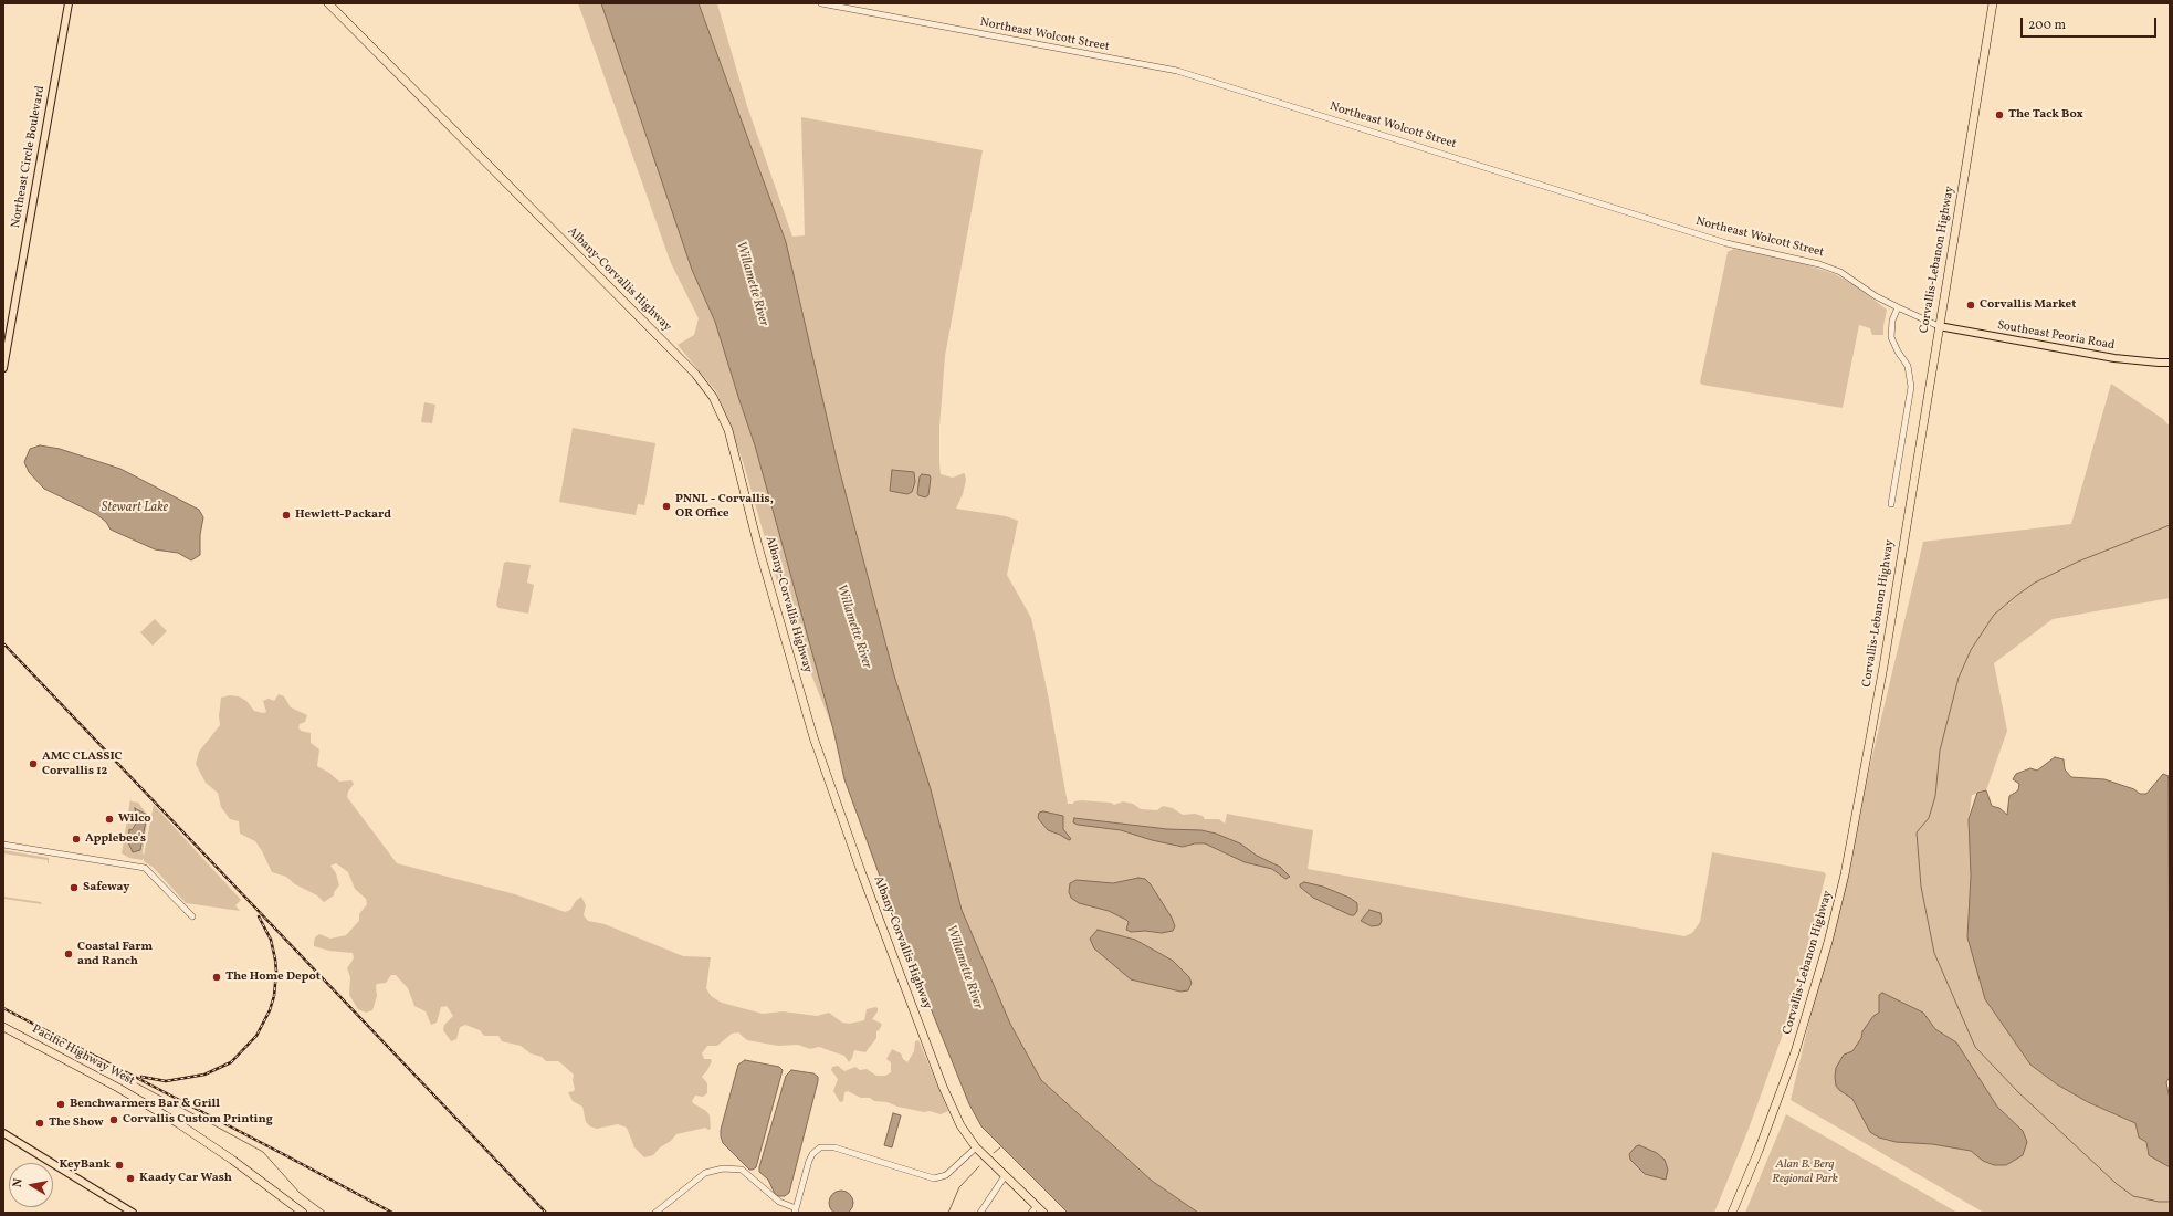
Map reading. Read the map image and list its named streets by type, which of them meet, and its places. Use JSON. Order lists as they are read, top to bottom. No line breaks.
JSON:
{"streets":{"highway":["Corvallis-Lebanon Highway","Albany-Corvallis Highway","Pacific Highway West"],"main road":["Northeast Circle Boulevard","Southeast Peoria Road"],"street":["Northeast Wolcott Street"]},"crossings":[["Northeast Wolcott Street","Corvallis-Lebanon Highway"],["Northeast Wolcott Street","Southeast Peoria Road"],["Corvallis-Lebanon Highway","Southeast Peoria Road"]],"water":["Willamette River","Stewart Lake"],"parks":["Alan B. Berg Regional Park"],"places":["The Tack Box","Corvallis Market","PNNL - Corvallis, OR Office","Hewlett-Packard","AMC CLASSIC Corvallis 12","Wilco","Applebee's","Safeway","Coastal Farm and Ranch","The Home Depot","Benchwarmers Bar & Grill","Corvallis Custom Printing","The Show","KeyBank","Kaady Car Wash"],"scale_bar":"200 m","north":"left"}
